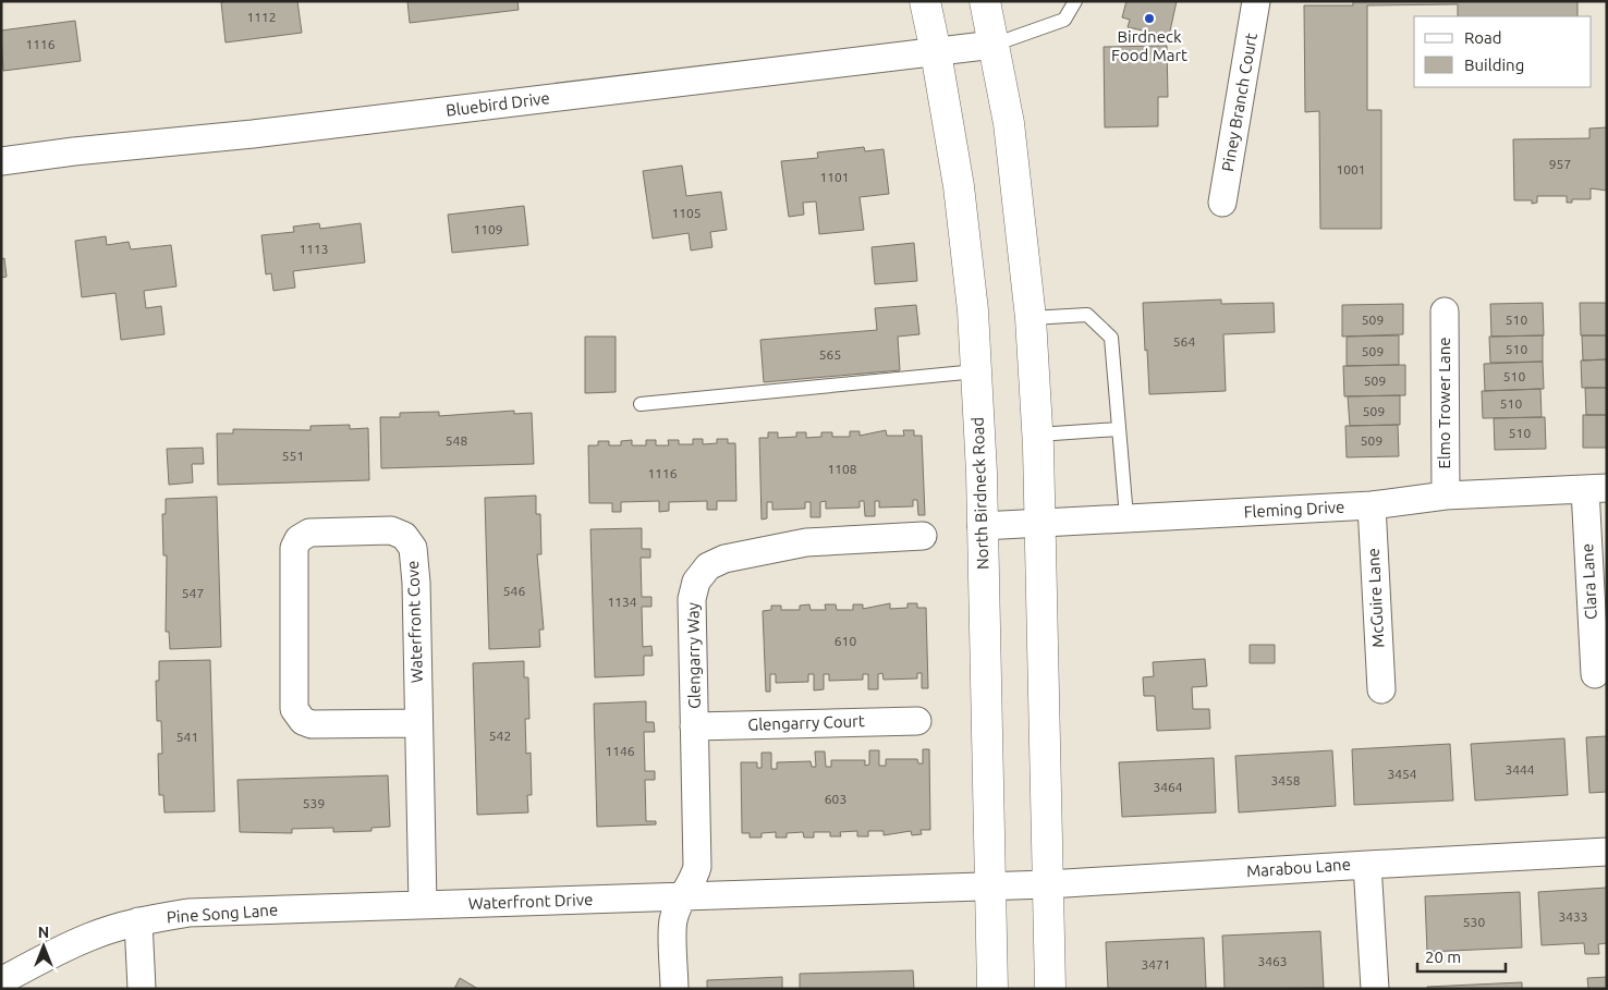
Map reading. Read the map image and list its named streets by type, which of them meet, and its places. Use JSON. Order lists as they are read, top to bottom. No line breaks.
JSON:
{"streets":{"main road":["North Birdneck Road"],"street":["Piney Branch Court","Bluebird Drive","Elmo Trower Lane","Fleming Drive","Clara Lane","McGuire Lane","Waterfront Cove","Glengarry Way","Glengarry Court","Marabou Lane","Waterfront Drive","Pine Song Lane"]},"crossings":[["Bluebird Drive","North Birdneck Road"],["Elmo Trower Lane","Fleming Drive"],["North Birdneck Road","Fleming Drive"],["North Birdneck Road","Marabou Lane"],["North Birdneck Road","Waterfront Drive"],["Fleming Drive","Clara Lane"],["Fleming Drive","McGuire Lane"],["Glengarry Way","Glengarry Court"],["Glengarry Way","Waterfront Drive"],["Marabou Lane","Waterfront Drive"],["Waterfront Drive","Pine Song Lane"]],"places":["Birdneck Food Mart"],"house_numbers":["1112","1116","957","1001","1101","1105","1109","1113","509","510","564","510","509","565","510","509","510","509","510","548","509","551","1108","1116","546","547","1134","610","542","541","1146","3444","3454","3458","3464","603","539","3433","530","3463","3471"],"legend":["Road","Building"],"scale_bar":"20 m","north":"top"}
